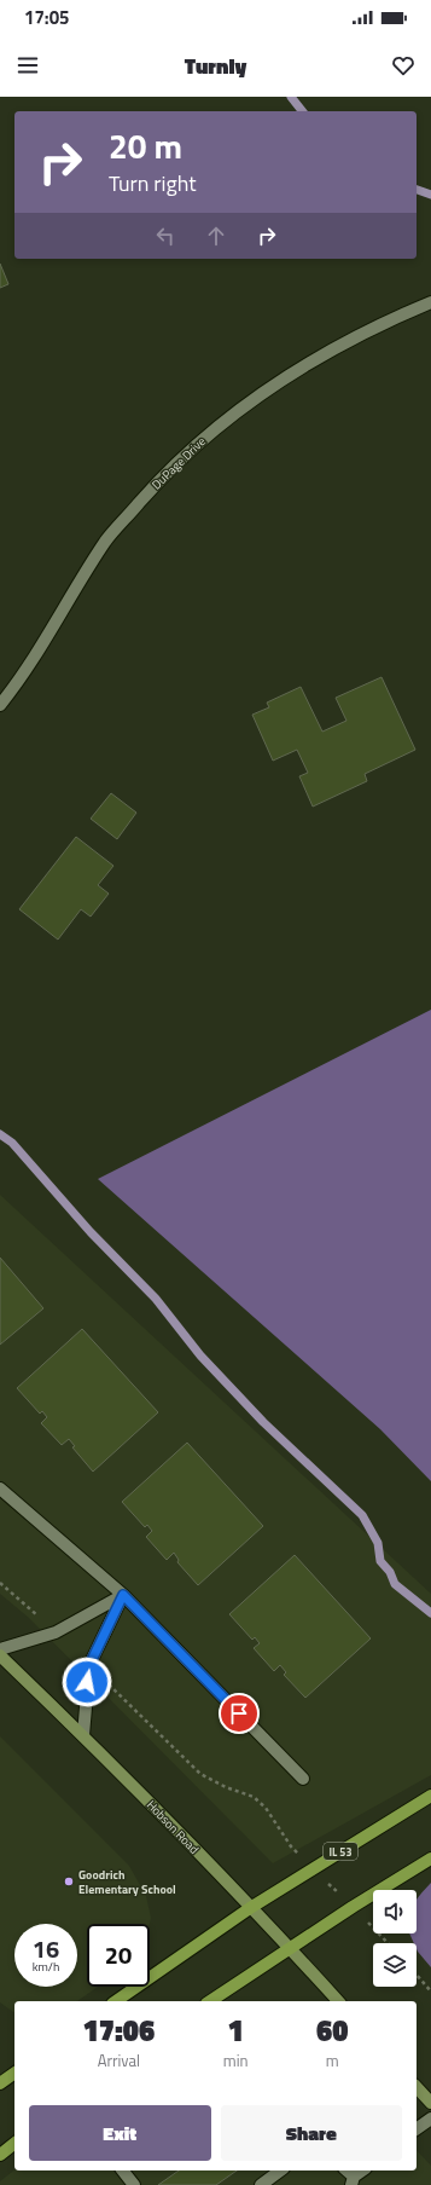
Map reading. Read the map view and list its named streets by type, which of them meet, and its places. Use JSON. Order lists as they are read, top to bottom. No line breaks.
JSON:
{"streets":{"main road":["Hobson Road","IL 53"],"street":["DuPage Drive"]},"crossings":[["Hobson Road","IL 53"]],"places":["Goodrich Elementary School"],"page":{"status":"17:05","header":"Turnly","turn":["20 m","Turn right"],"speed":"16 km/h","limit":"20","eta":["17:06","Arrival","1","min","60","m"],"buttons":["Exit","Share"]}}
